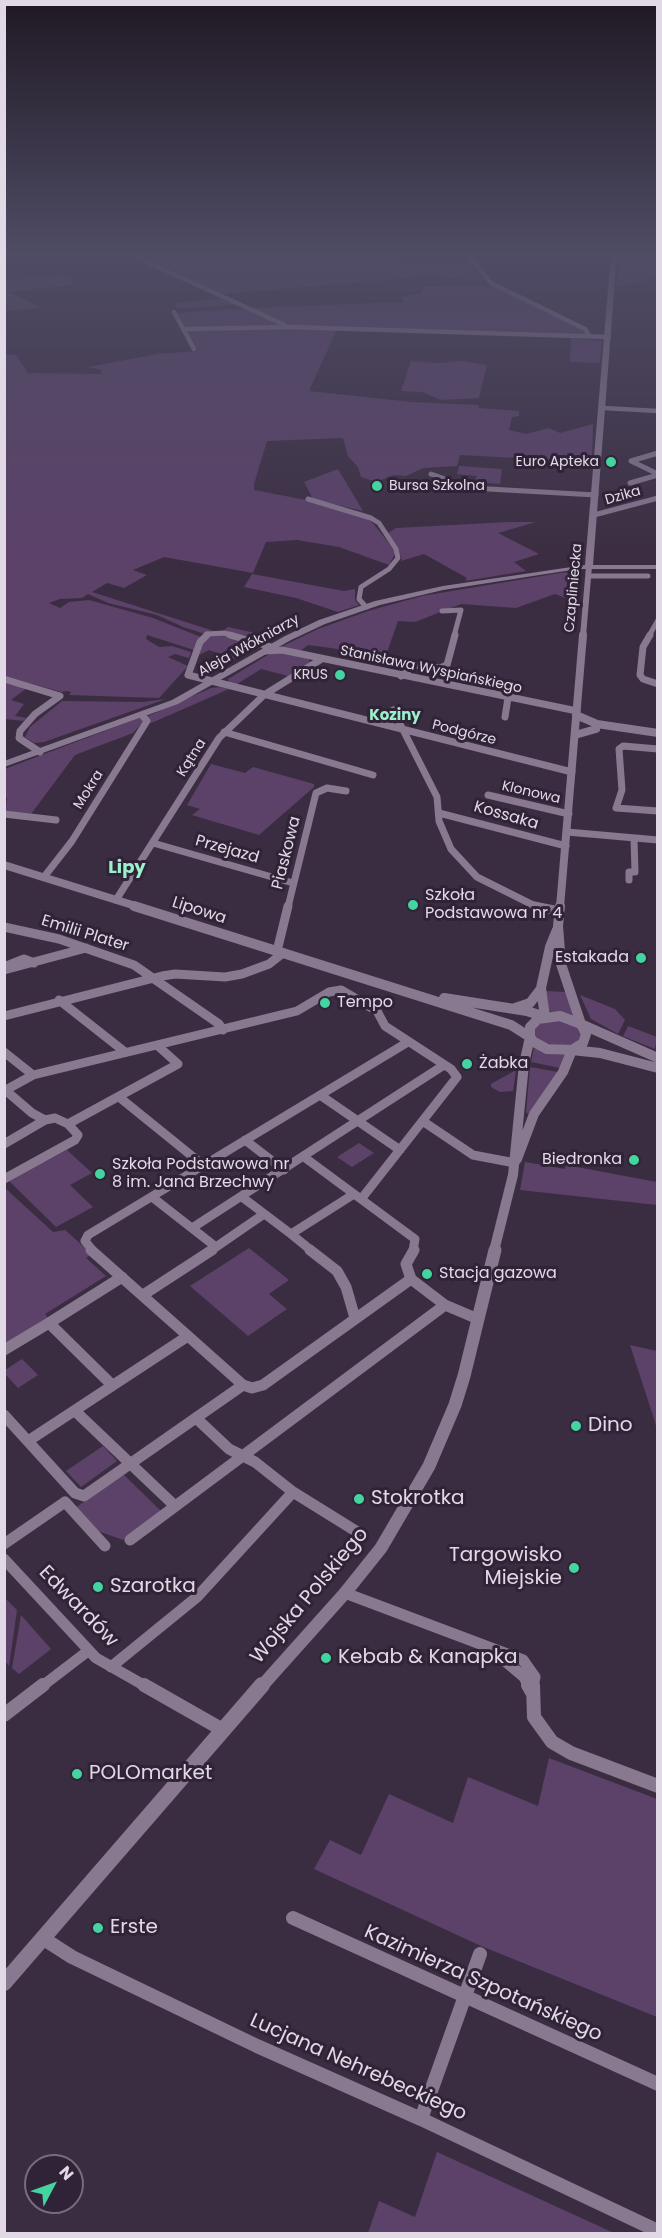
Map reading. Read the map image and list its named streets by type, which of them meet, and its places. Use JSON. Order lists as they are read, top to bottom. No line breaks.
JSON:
{"streets":{"main road":["Czapliniecka","Aleja Włókniarzy"],"street":["Dzika","Stanisława Wyspiańskiego","Podgórze","Kątna","Mokra","Klonowa","Kossaka","Przejazd","Piaskowa","Lipowa","Emilii Plater","Wojska Polskiego","Edwardów","Kazimierza Szpotańskiego","Lucjana Nehrebeckiego"]},"crossings":[["Dzika","Czapliniecka"],["Czapliniecka","Aleja Włókniarzy"],["Czapliniecka","Stanisława Wyspiańskiego"],["Czapliniecka","Podgórze"],["Czapliniecka","Klonowa"],["Czapliniecka","Kossaka"],["Czapliniecka","Lipowa"],["Czapliniecka","Wojska Polskiego"],["Aleja Włókniarzy","Stanisława Wyspiańskiego"],["Aleja Włókniarzy","Podgórze"],["Aleja Włókniarzy","Mokra"],["Stanisława Wyspiańskiego","Kątna"],["Podgórze","Kątna"],["Kątna","Przejazd"],["Kątna","Lipowa"],["Mokra","Lipowa"],["Przejazd","Piaskowa"],["Piaskowa","Lipowa"],["Lipowa","Wojska Polskiego"],["Wojska Polskiego","Edwardów"],["Wojska Polskiego","Lucjana Nehrebeckiego"]],"districts":["Koziny","Lipy"],"places":["Euro Apteka","Bursa Szkolna","KRUS","Szkoła Podstawowa nr 4","Estakada","Tempo","Żabka","Biedronka","Szkoła Podstawowa nr 8 im. Jana Brzechwy","Stacja gazowa","Dino","Stokrotka","Targowisko Miejskie","Szarotka","Kebab & Kanapka","POLOmarket","Erste"],"north":"top right"}
